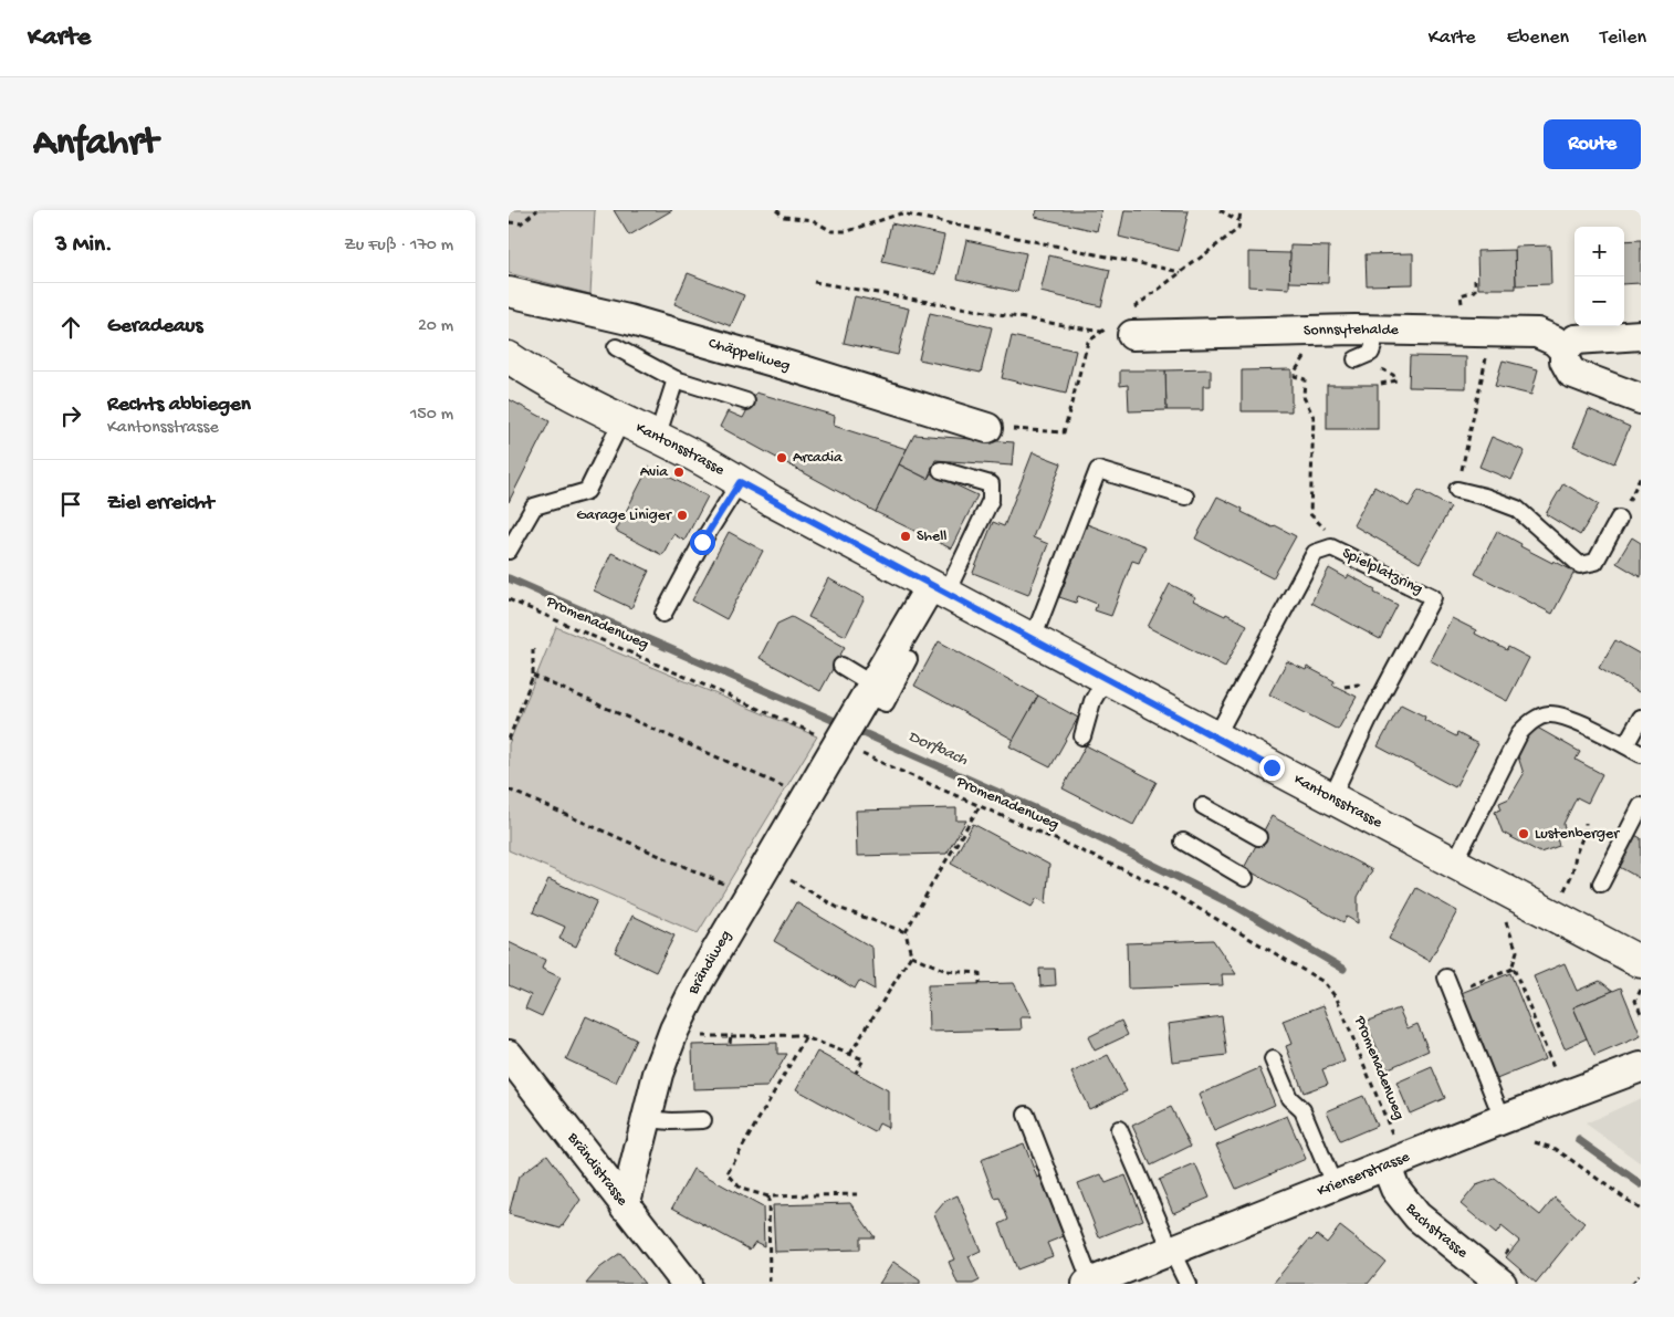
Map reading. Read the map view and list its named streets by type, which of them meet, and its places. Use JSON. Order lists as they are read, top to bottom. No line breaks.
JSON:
{"streets":{"main road":["Kantonsstrasse"],"street":["Sonnsytehalde","Chäppeliweg","Brändiweg","Brändistrasse","Krienserstrasse","Bachstrasse"],"lane":["Spielplatzring"],"path":["Promenadenweg"]},"crossings":[["Kantonsstrasse","Spielplatzring"],["Kantonsstrasse","Brändiweg"],["Promenadenweg","Brändiweg"],["Promenadenweg","Krienserstrasse"],["Promenadenweg","Bachstrasse"],["Brändiweg","Brändistrasse"],["Krienserstrasse","Bachstrasse"]],"water":["Dorfbach"],"places":["Arcadia","Avia","Garage Liniger","Shell","Lustenberger"],"page":{"header":"Karte","nav":["Karte","Ebenen","Teilen"],"buttons":"Route","title":"Anfahrt","heading":["3 Min.","Zu Fuß · 170 m"],"map_buttons":["+","−"],"list":[["Geradeaus","20 m"],["Rechts abbiegen","Kantonsstrasse","150 m"],"Ziel erreicht"]}}
